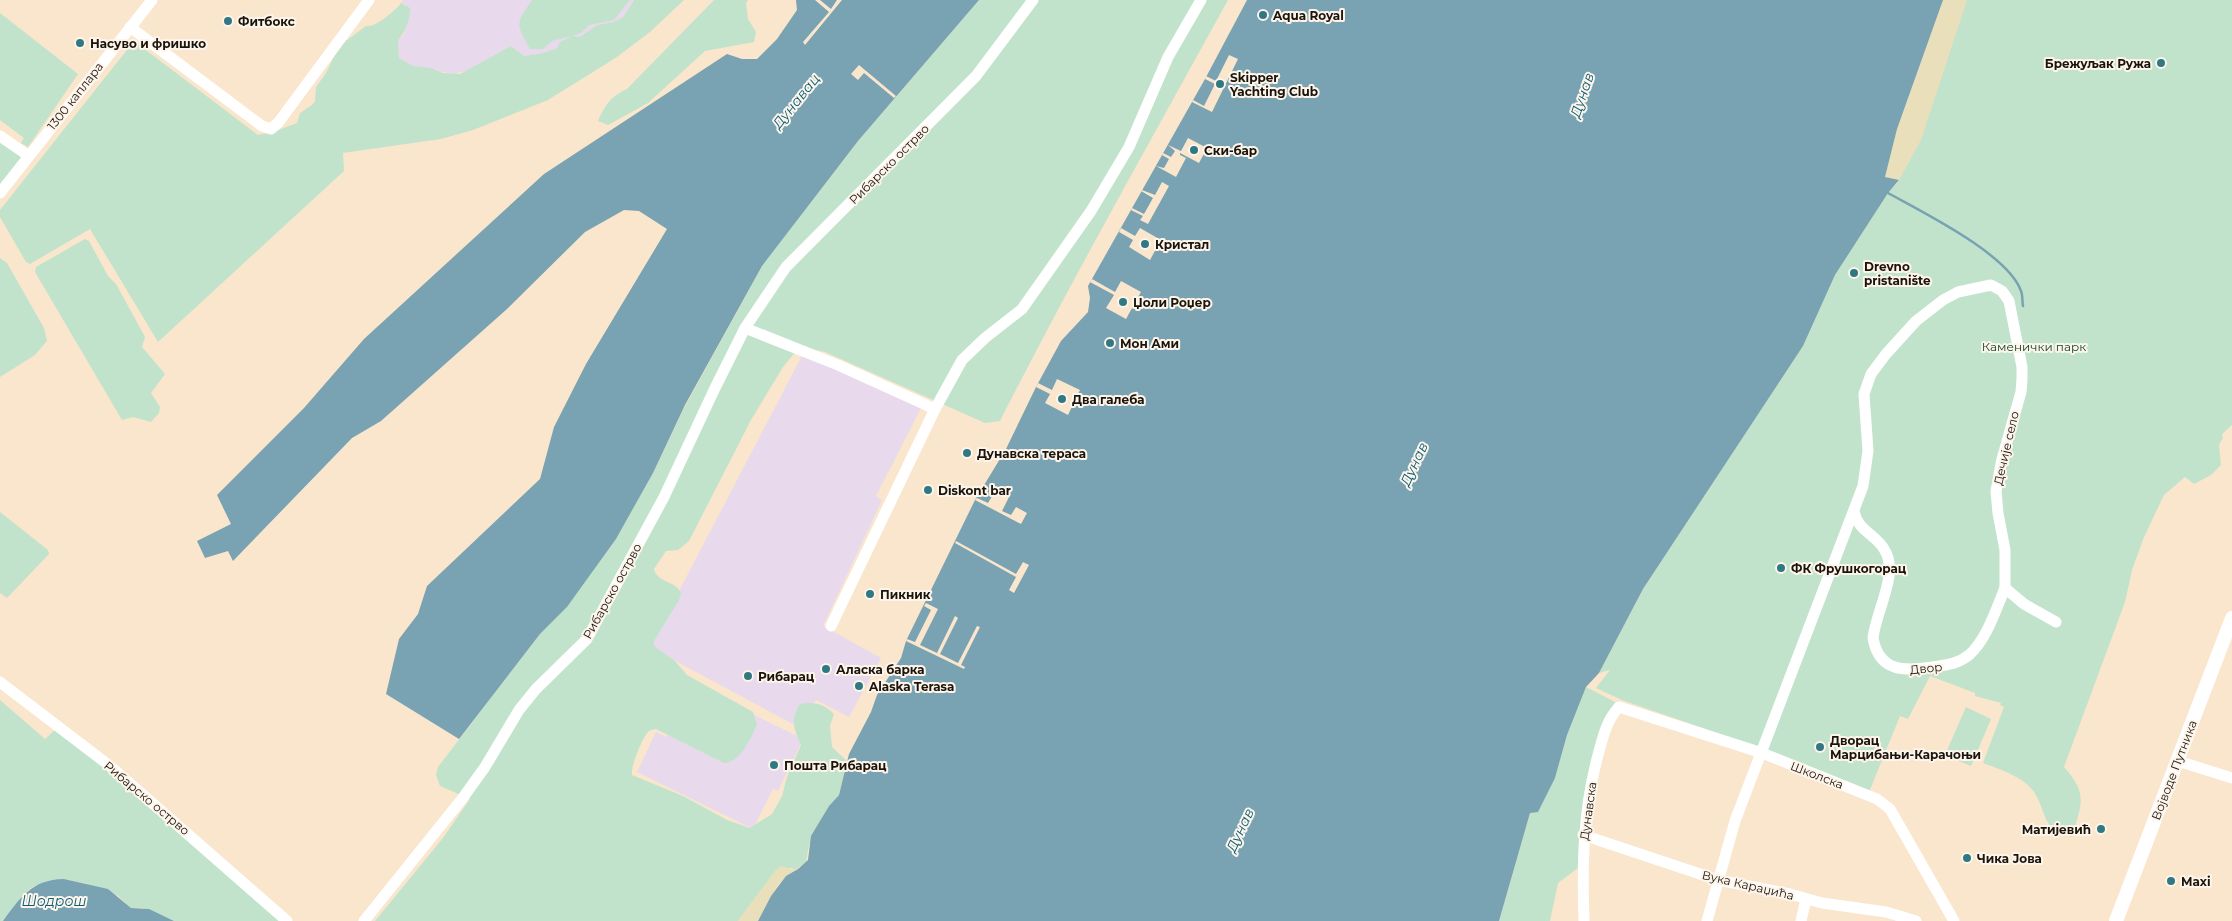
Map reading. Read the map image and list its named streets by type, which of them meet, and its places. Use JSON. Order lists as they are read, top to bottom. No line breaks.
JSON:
{"streets":{"main road":["Војводе Путника"],"street":["1300 каплара","Рибарско острво","Дечије село","Двор","Школска","Дунавска","Вука Караџића"]},"crossings":[["Дечије село","Двор"],["Школска","Дунавска"],["Дунавска","Вука Караџића"]],"water":["Дунав","Дунавац","Шодрош"],"parks":["Каменички парк"],"places":["Aqua Royal","Фитбокс","Насуво и фришко","Брежуљак Ружа","Skipper Yachting Club","Ски-бар","Кристал","Drevno pristanište","Џоли Роџер","Мон Ами","Два галеба","Дунавска тераса","Diskont bar","ФК Фрушкогорац","Пикник","Аласка барка","Рибарац","Alaska Terasa","Дворац Марцибањи-Карачоњи","Пошта Рибарац","Матијевић","Чика Јова","Maxi"]}
